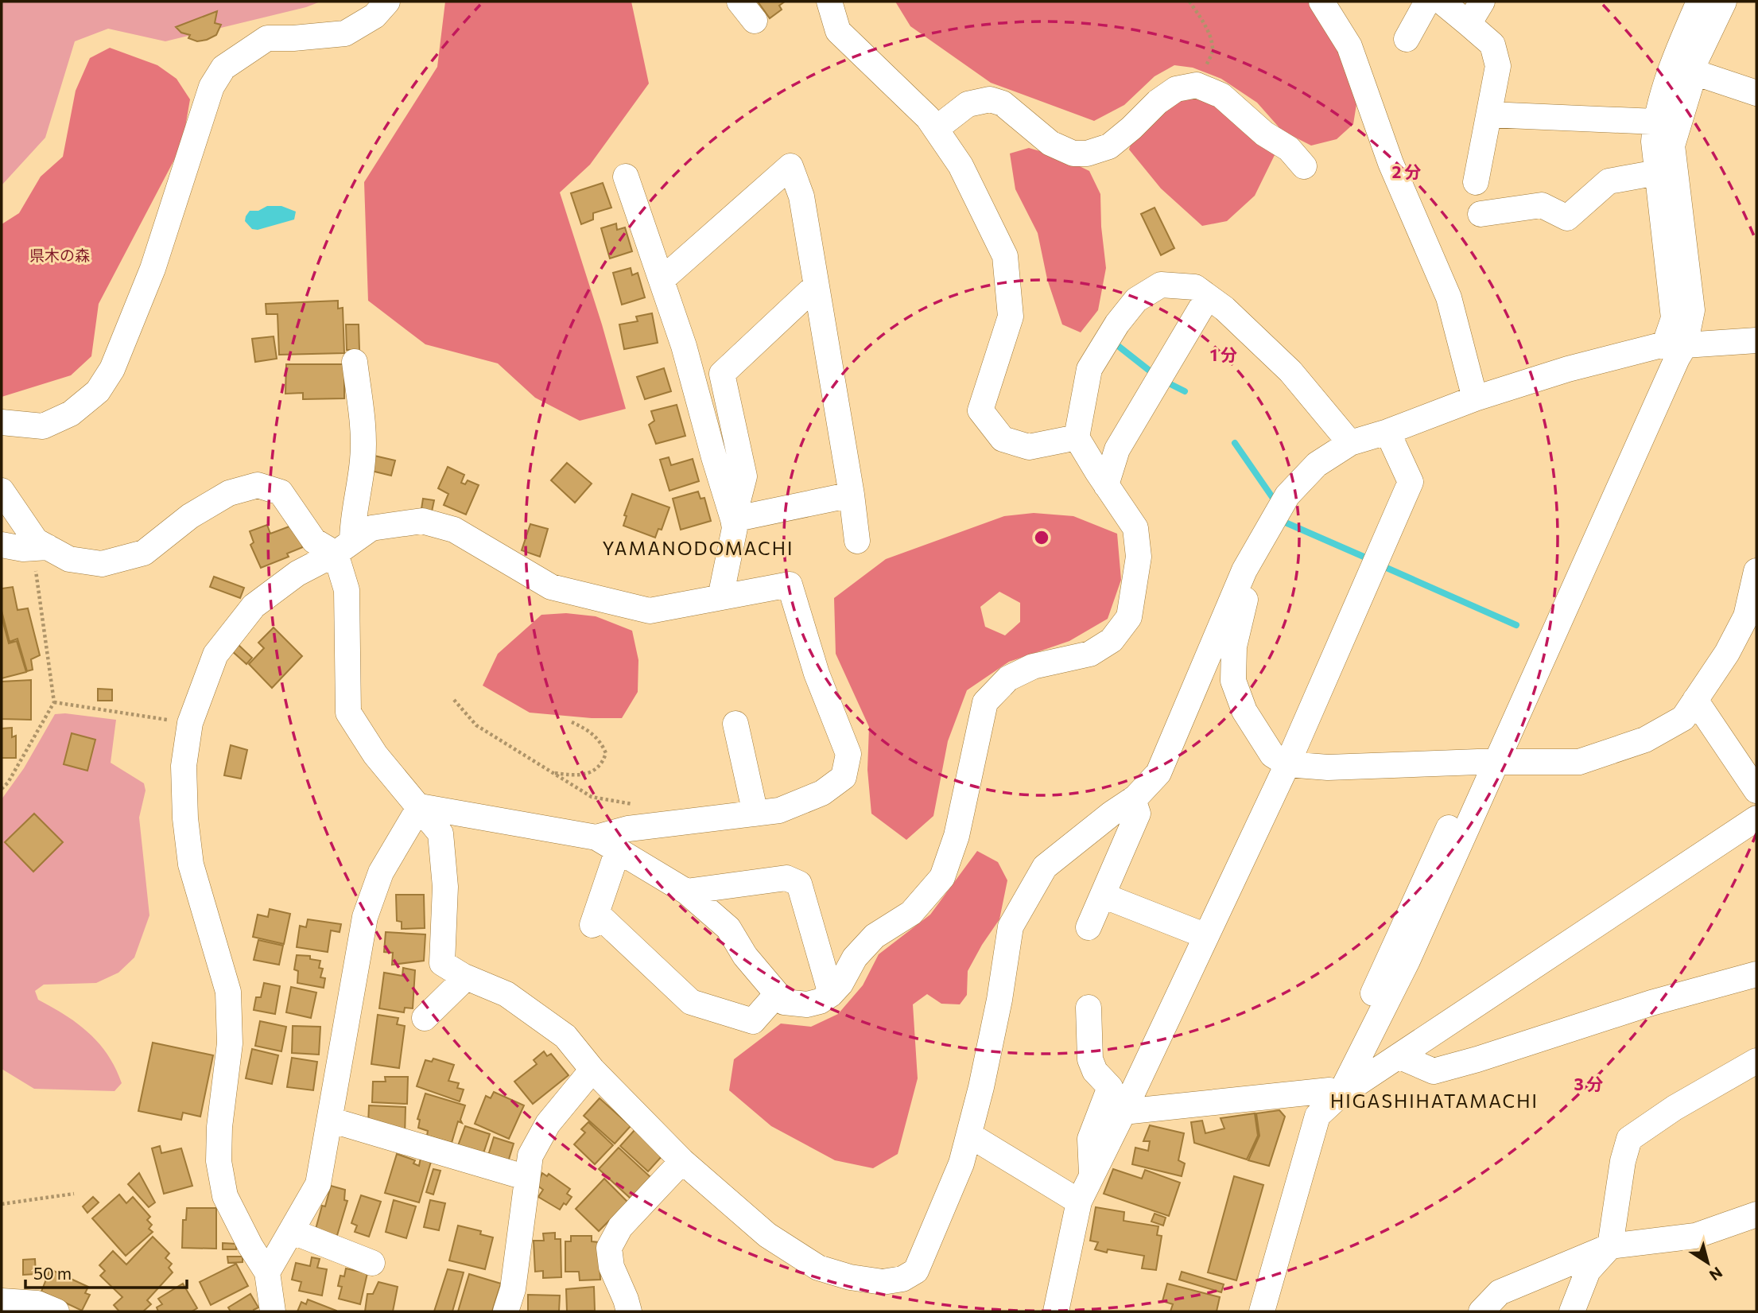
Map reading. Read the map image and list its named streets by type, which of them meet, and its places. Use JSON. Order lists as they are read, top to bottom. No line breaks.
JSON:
{"districts":["YAMANODOMACHI","HIGASHIHATAMACHI"],"parks":["県木の森"],"scale_bar":"50 m","north":"bottom right","rings":["2 分","1 分","3 分"]}
